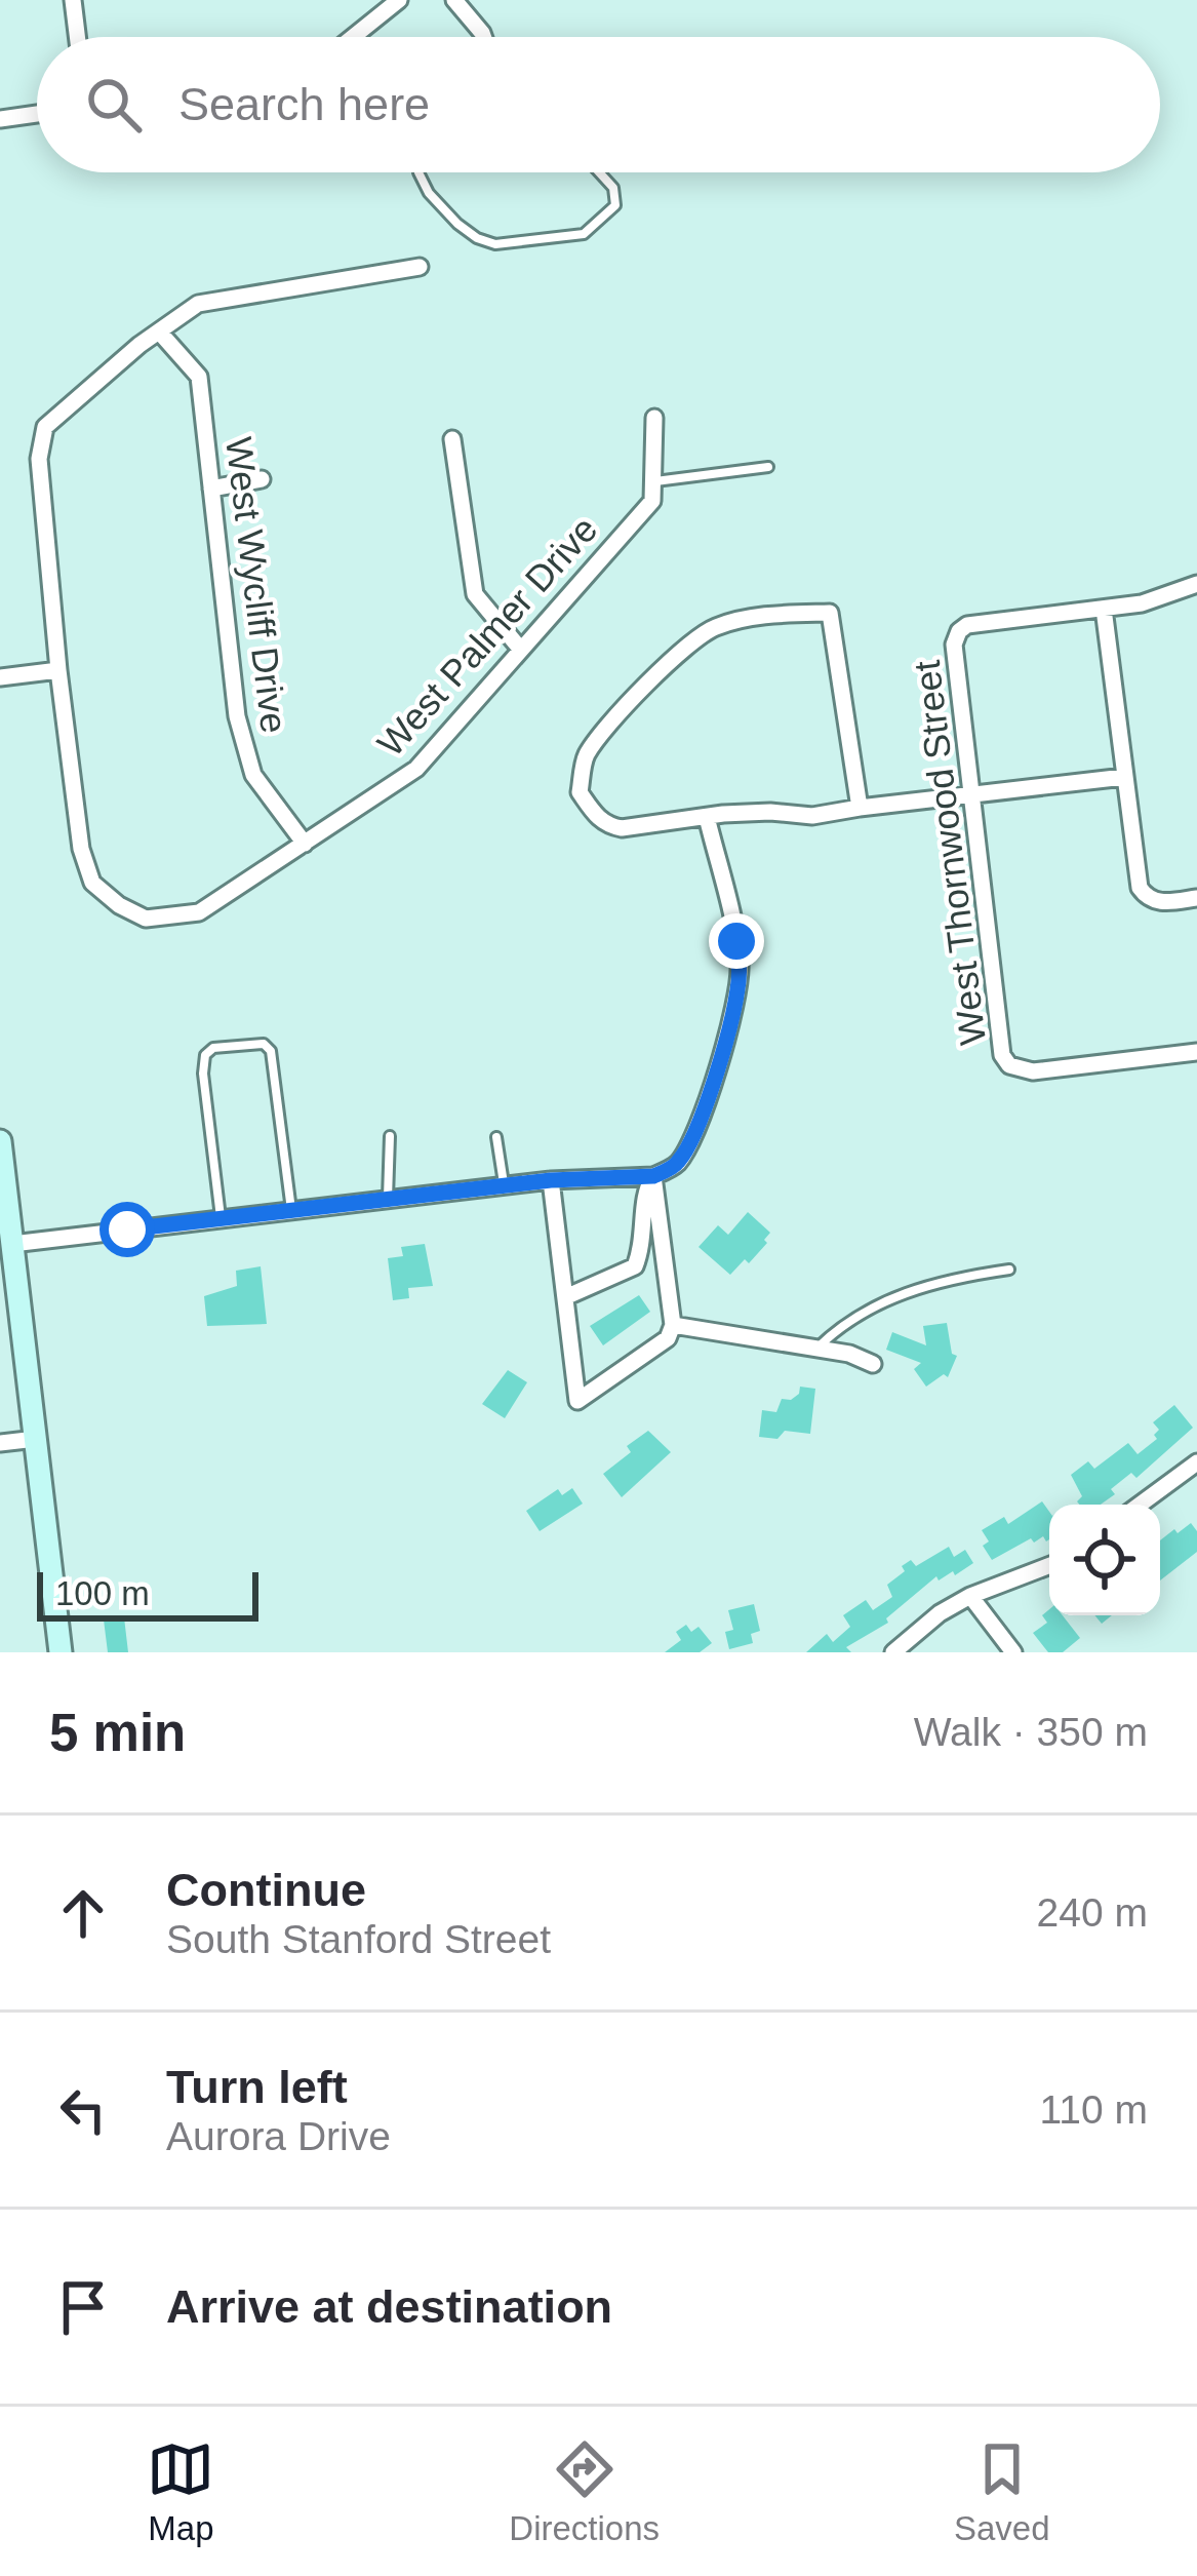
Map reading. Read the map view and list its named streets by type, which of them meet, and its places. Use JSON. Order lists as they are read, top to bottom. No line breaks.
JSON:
{"streets":{"street":["West Wycliff Drive","West Palmer Drive","West Thornwood Street"]},"crossings":[["West Wycliff Drive","West Palmer Drive"]],"scale_bar":"100 m","page":{"search":"Search here","scale":"100 m","heading":["5 min","Walk · 350 m"],"list":[["Continue","South Stanford Street","240 m"],["Turn left","Aurora Drive","110 m"],"Arrive at destination"],"nav":["Map","Directions","Saved"]}}
